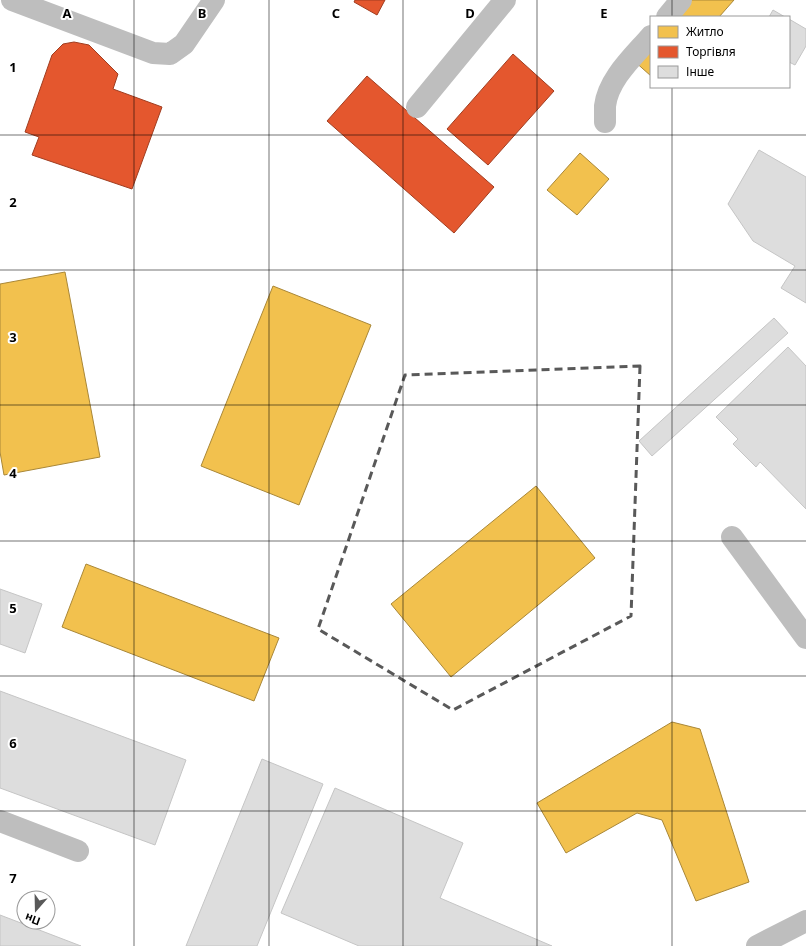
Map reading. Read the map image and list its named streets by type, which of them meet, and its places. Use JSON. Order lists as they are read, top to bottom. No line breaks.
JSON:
{"legend":["Житло","Торгівля","Інше"],"north":"bottom","grid":{"columns":["A","B","C","D","E"],"rows":["1","2","3","4","5","6","7"]}}
